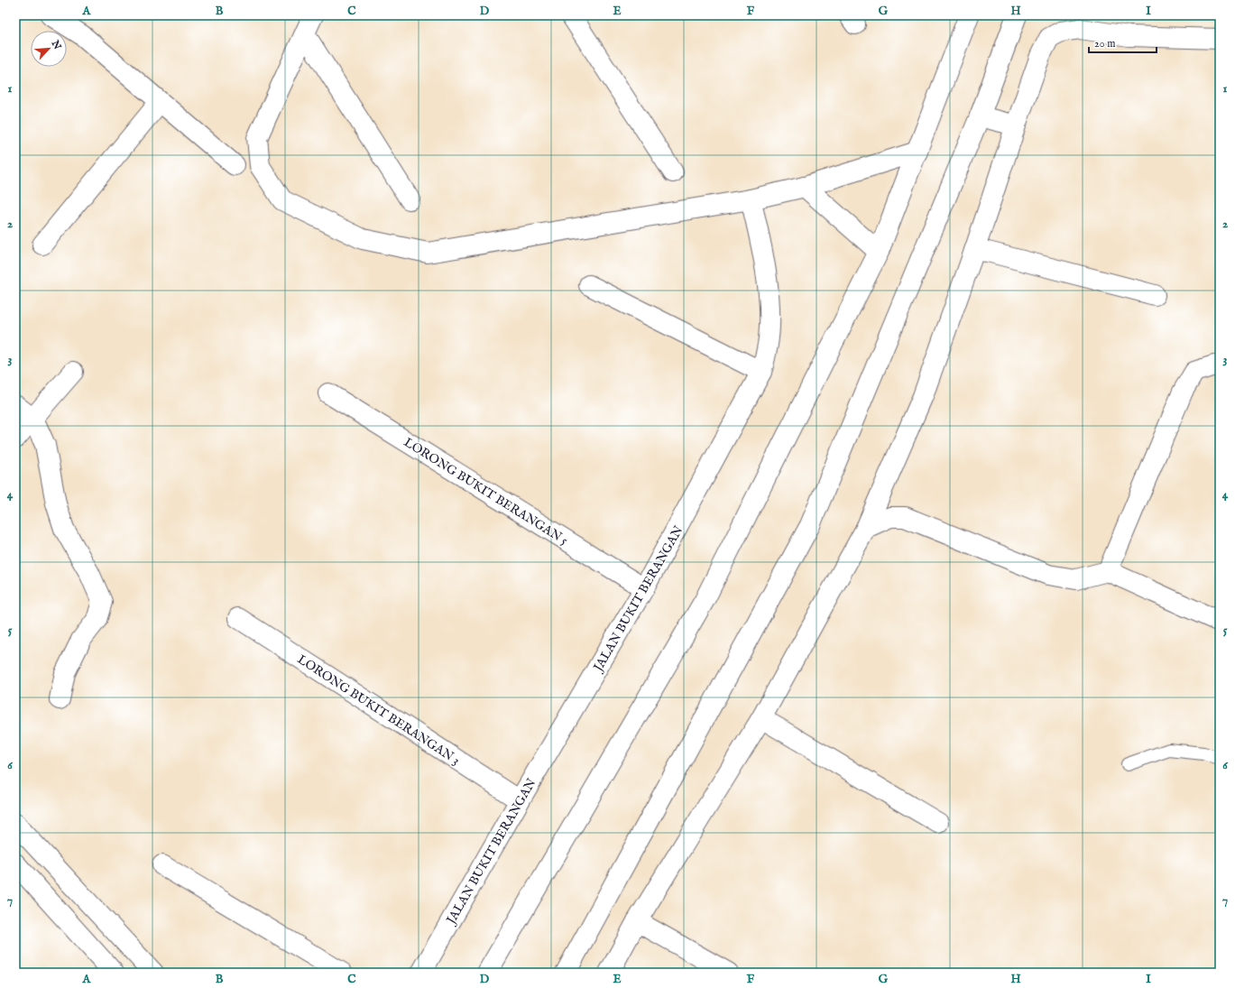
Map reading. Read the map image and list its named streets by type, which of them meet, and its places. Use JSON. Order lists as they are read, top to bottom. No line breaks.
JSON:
{"streets":{"main road":["LORONG BUKIT BERANGAN 5","JALAN BUKIT BERANGAN","LORONG BUKIT BERANGAN 3"]},"crossings":[["LORONG BUKIT BERANGAN 5","JALAN BUKIT BERANGAN"],["JALAN BUKIT BERANGAN","LORONG BUKIT BERANGAN 3"]],"scale_bar":"20 m","north":"top right","grid":{"columns":["A","B","C","D","E","F","G","H","I"],"rows":["1","2","3","4","5","6","7"]}}
